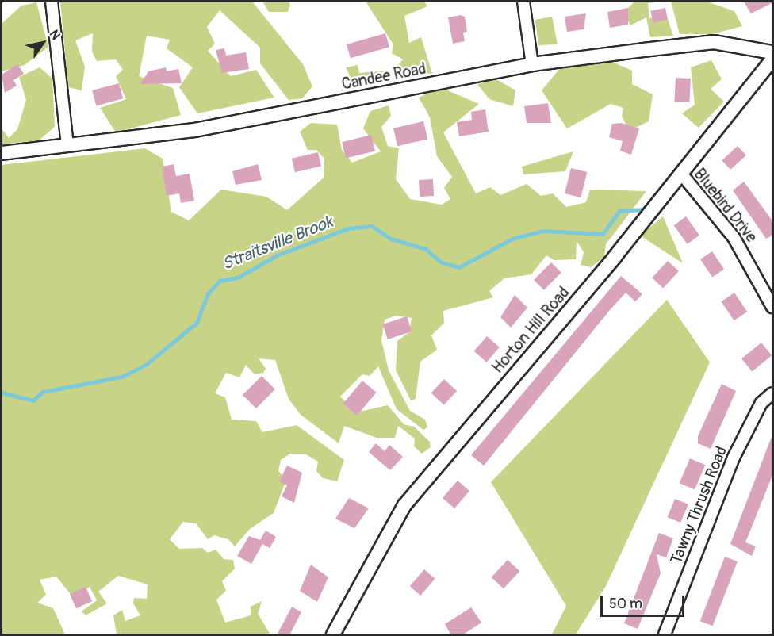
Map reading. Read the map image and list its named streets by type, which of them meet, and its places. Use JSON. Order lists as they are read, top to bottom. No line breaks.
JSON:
{"streets":{"street":["Candee Road","Bluebird Drive","Horton Hill Road","Tawny Thrush Road"]},"crossings":[["Bluebird Drive","Horton Hill Road"]],"water":["Straitsville Brook"],"scale_bar":"50 m","north":"top right"}
